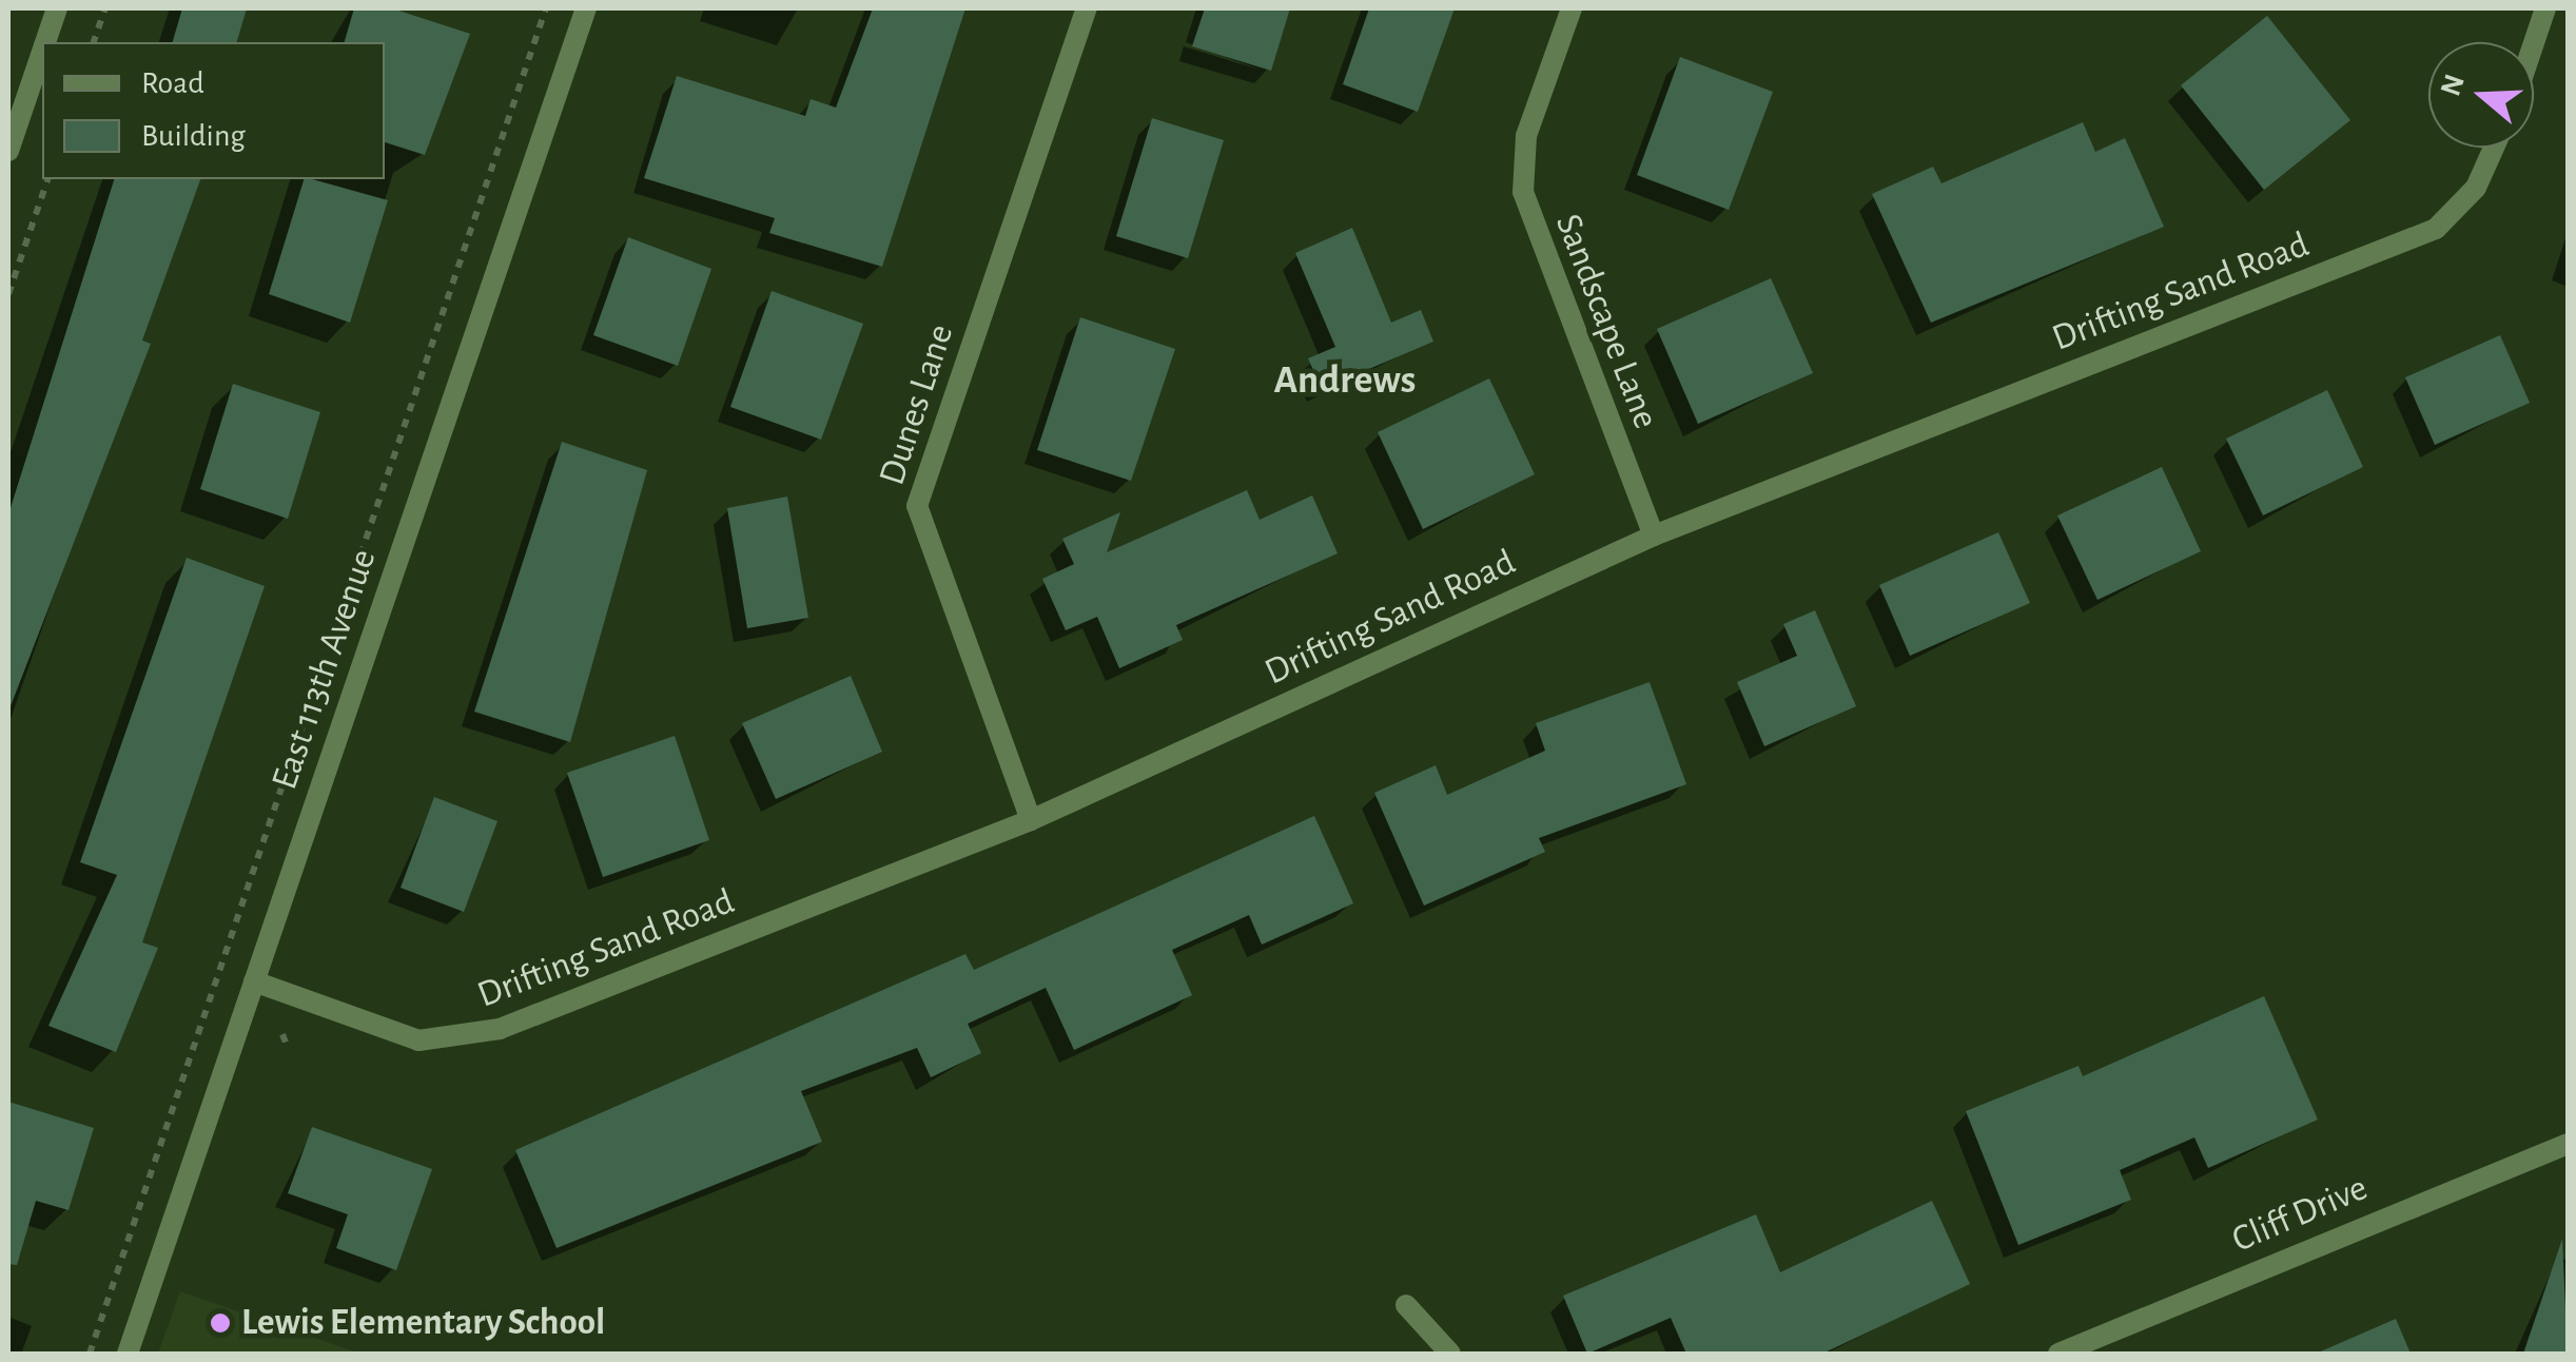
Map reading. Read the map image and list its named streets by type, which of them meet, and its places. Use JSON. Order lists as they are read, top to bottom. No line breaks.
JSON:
{"streets":{"street":["Drifting Sand Road","Sandscape Lane","Dunes Lane","East 113th Avenue","Cliff Drive"]},"crossings":[["Drifting Sand Road","Sandscape Lane"],["Drifting Sand Road","Dunes Lane"],["Drifting Sand Road","East 113th Avenue"]],"districts":["Andrews"],"places":["Lewis Elementary School"],"legend":["Road","Building"],"north":"left"}
